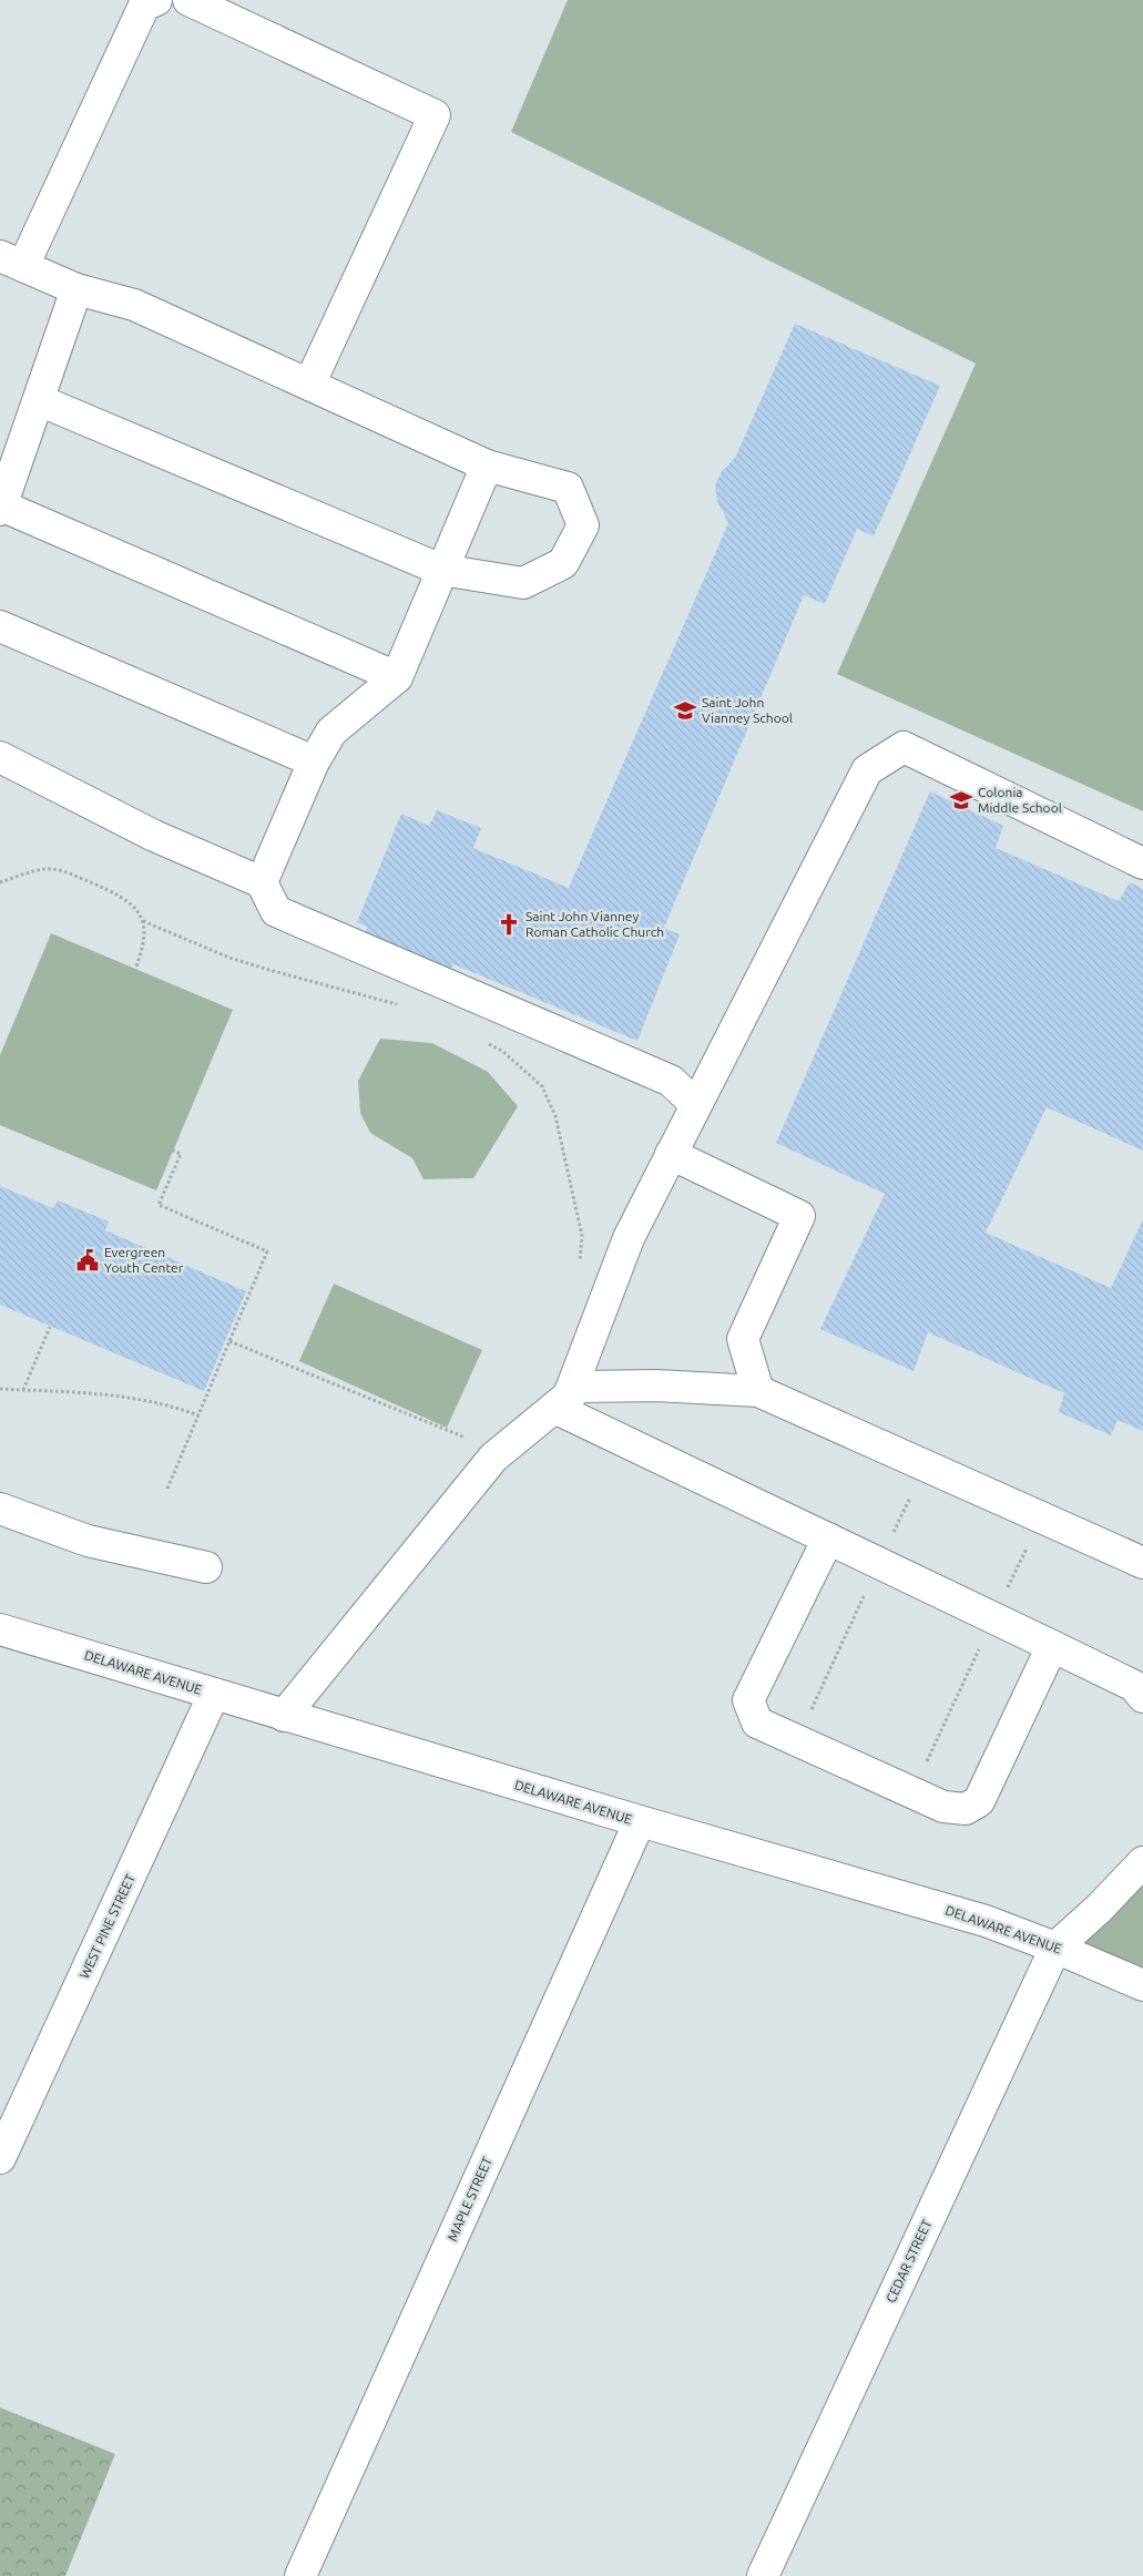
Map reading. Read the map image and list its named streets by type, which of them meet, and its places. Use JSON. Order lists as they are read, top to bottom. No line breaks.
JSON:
{"streets":{"street":["DELAWARE AVENUE","WEST PINE STREET","MAPLE STREET","CEDAR STREET"]},"crossings":[["DELAWARE AVENUE","WEST PINE STREET"],["DELAWARE AVENUE","MAPLE STREET"],["DELAWARE AVENUE","CEDAR STREET"]],"places":{"school or university":["Saint John Vianney School","Colonia Middle School"],"church":["Saint John Vianney Roman Catholic Church"],"public building":["Evergreen Youth Center"]}}
